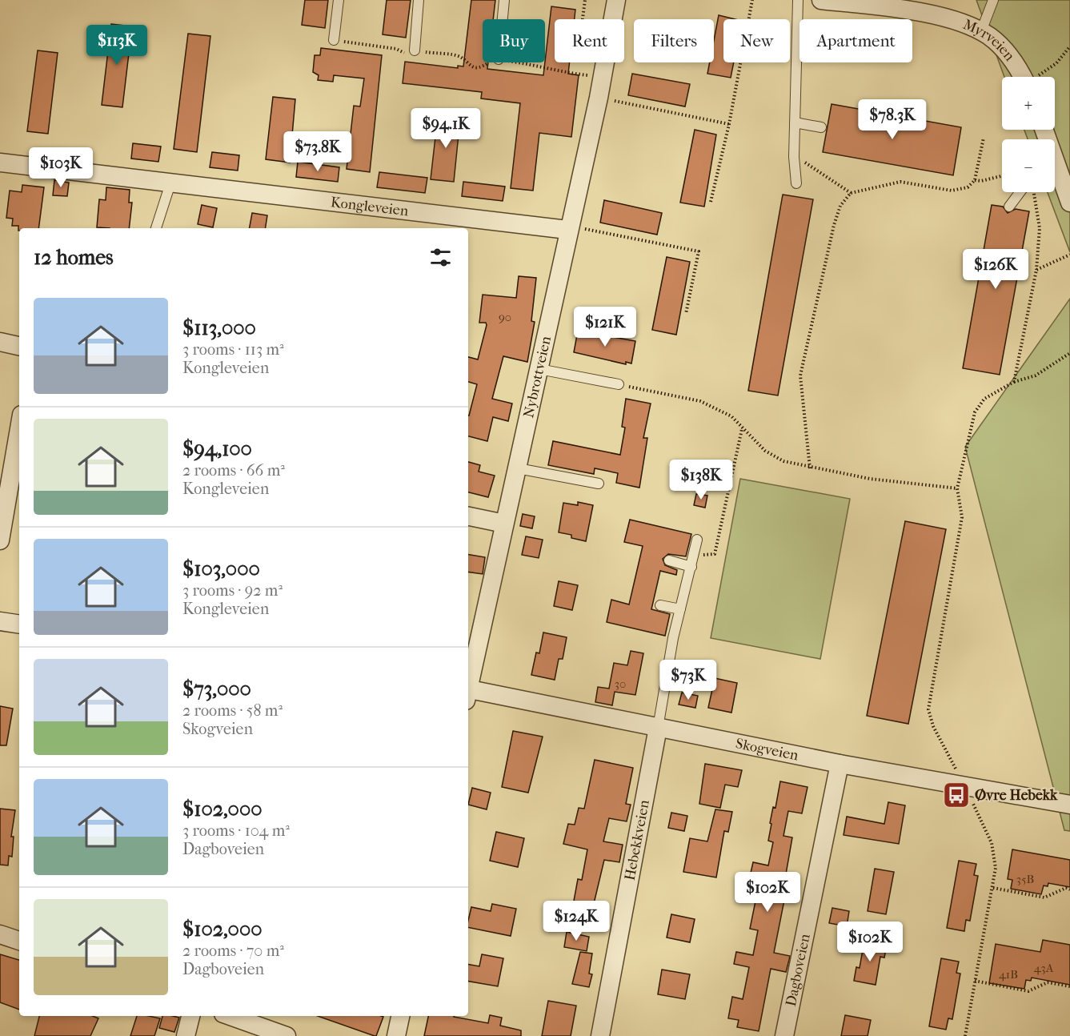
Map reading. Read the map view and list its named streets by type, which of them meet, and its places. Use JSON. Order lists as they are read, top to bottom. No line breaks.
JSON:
{"streets":{"street":["Myrveien","Kongleveien","Nybrottveien","Skogveien","Hebekkveien","Dagboveien"]},"crossings":[["Kongleveien","Nybrottveien"],["Skogveien","Hebekkveien"],["Skogveien","Dagboveien"]],"places":{"bus stop":["Øvre Hebekk"]},"house_numbers":["90","30","35B","43A","41B"],"page":{"chip":["Buy","Rent","Filters","New","Apartment"],"price":["$113K","$78.3K","$94.1K","$73.8K","$103K","$126K","$121K","$138K","$73K","$102K","$124K","$102K"],"map_buttons":["+","−"],"heading":"12 homes","list":[{"name":"$113,000","note":"3 rooms · 113 m² · Kongleveien"},{"name":"$94,100","note":"2 rooms · 66 m² · Kongleveien"},{"name":"$103,000","note":"3 rooms · 92 m² · Kongleveien"},{"name":"$73,000","note":"2 rooms · 58 m² · Skogveien"},{"name":"$102,000","note":"3 rooms · 104 m² · Dagboveien"},{"name":"$102,000","note":"2 rooms · 70 m² · Dagboveien"}]}}
